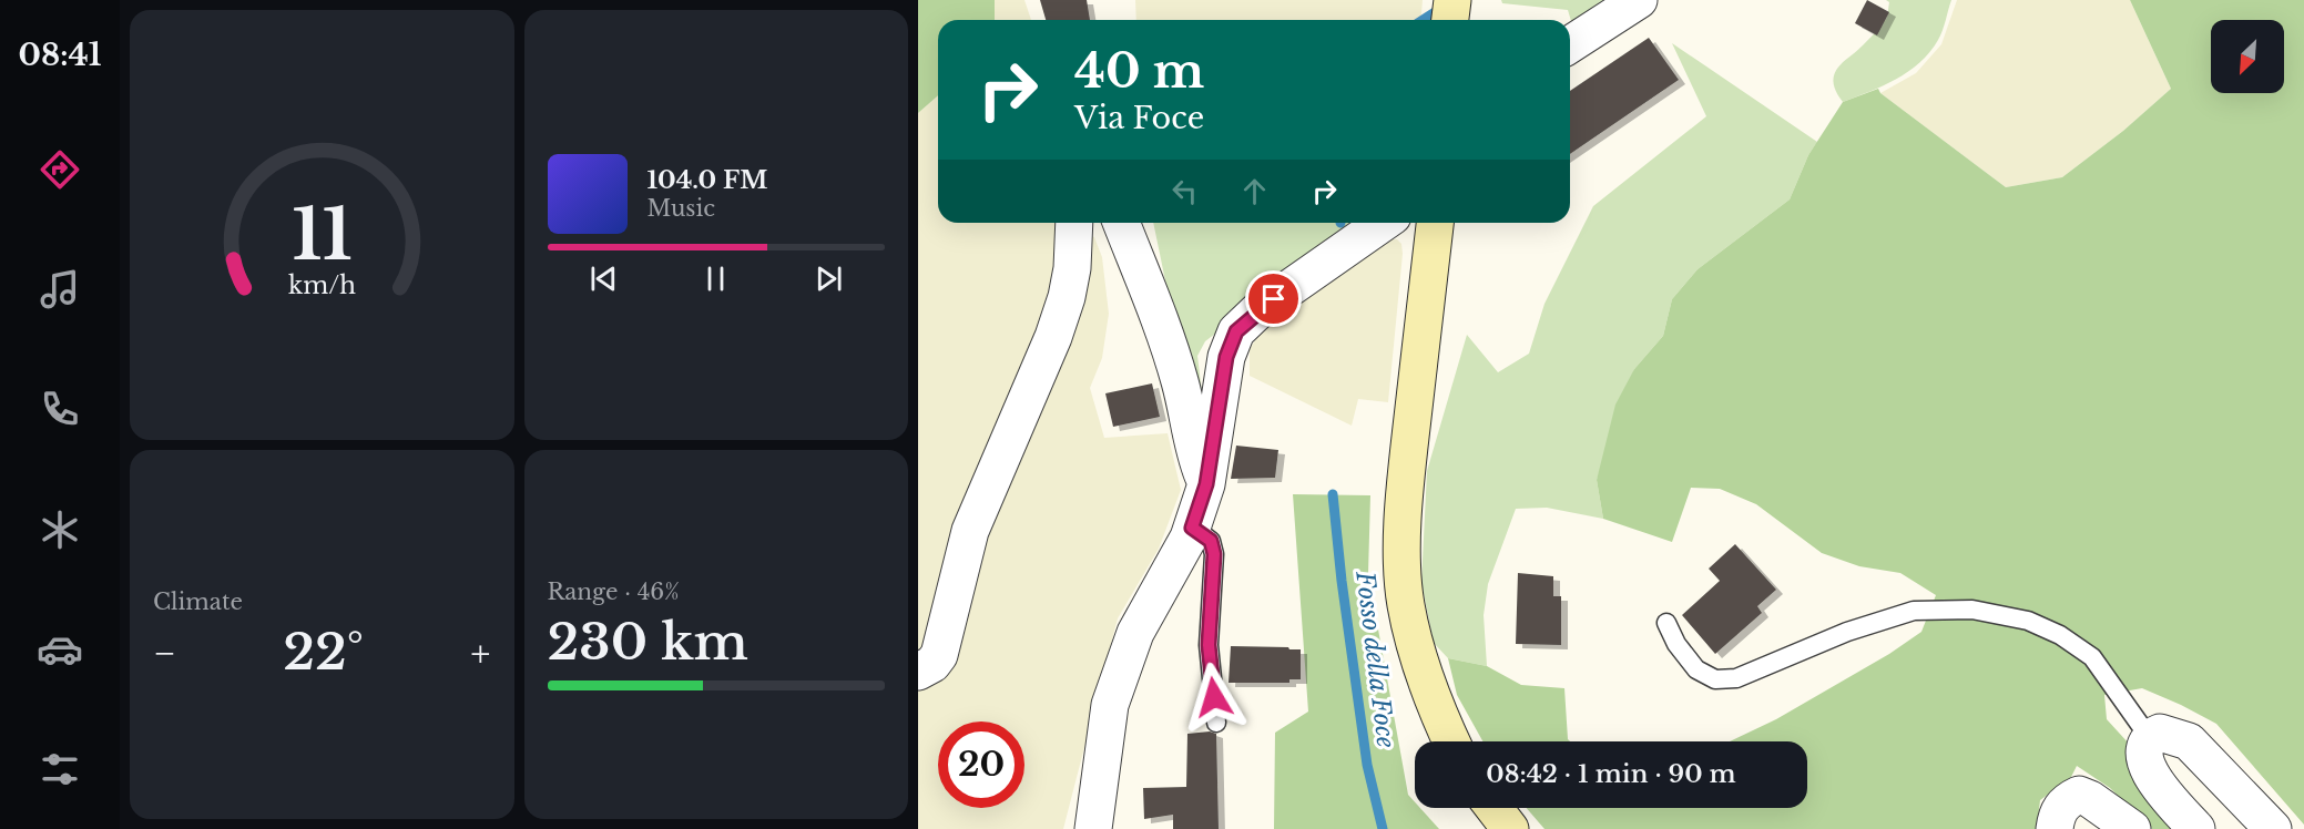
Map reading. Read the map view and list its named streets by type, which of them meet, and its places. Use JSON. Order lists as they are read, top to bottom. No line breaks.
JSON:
{"water":["Fosso della Foce"],"north":"bottom left","page":{"tabs":"08:41","turn":["40 m","Via Foce"],"song":["104.0 FM","Music"],"tile":["Climate",["Range · 46%","230 km"]],"heat":["−","22°","+"],"limit":"20","trip":"08:42 · 1 min · 90 m","gauge":["11","km/h"]}}
